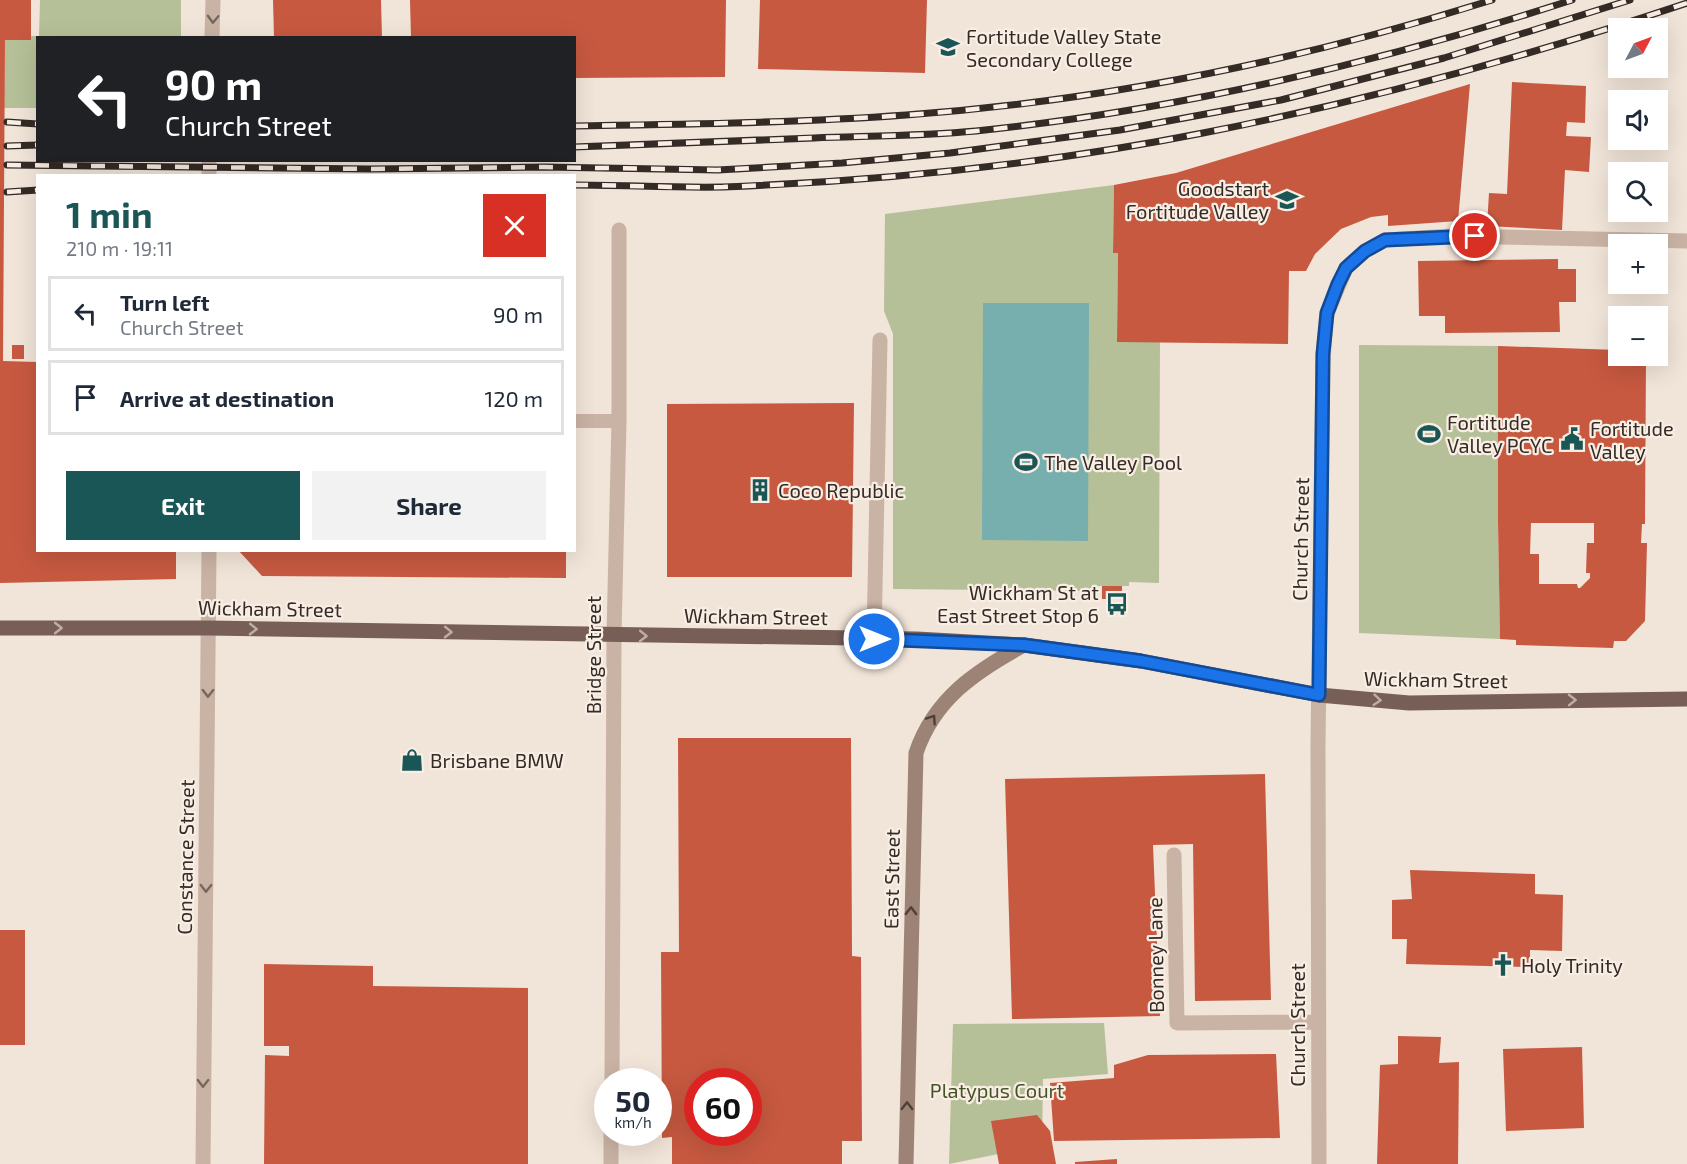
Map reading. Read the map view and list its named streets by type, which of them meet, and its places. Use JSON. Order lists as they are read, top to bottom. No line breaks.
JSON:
{"streets":{"main road":["Wickham Street","East Street"],"street":["Church Street","Bridge Street","Constance Street","Bonney Lane"]},"crossings":[["Church Street","Wickham Street"],["Church Street","Bonney Lane"],["Wickham Street","Bridge Street"],["Wickham Street","Constance Street"],["Wickham Street","East Street"]],"one_way":["Wickham Street","Constance Street","East Street"],"parks":["Platypus Court"],"places":{"school or university":["Fortitude Valley State Secondary College","Goodstart Fortitude Valley"],"sports":["Fortitude Valley PCYC","The Valley Pool"],"public building":["Fortitude Valley"],"building":["Coco Republic"],"bus stop":["Wickham St at East Street Stop 6"],"shop":["Brisbane BMW"],"church":["Holy Trinity"]},"north":"top right","page":{"map_buttons":["+","−"],"turn":["90 m","Church Street"],"heading":["1 min","210 m · 19:11"],"list":[{"name":"Turn left","note":"Church Street","value":"90 m"},{"name":"Arrive at destination","value":"120 m"}],"buttons":["Exit","Share"],"speed":"50 km/h","limit":"60"}}
